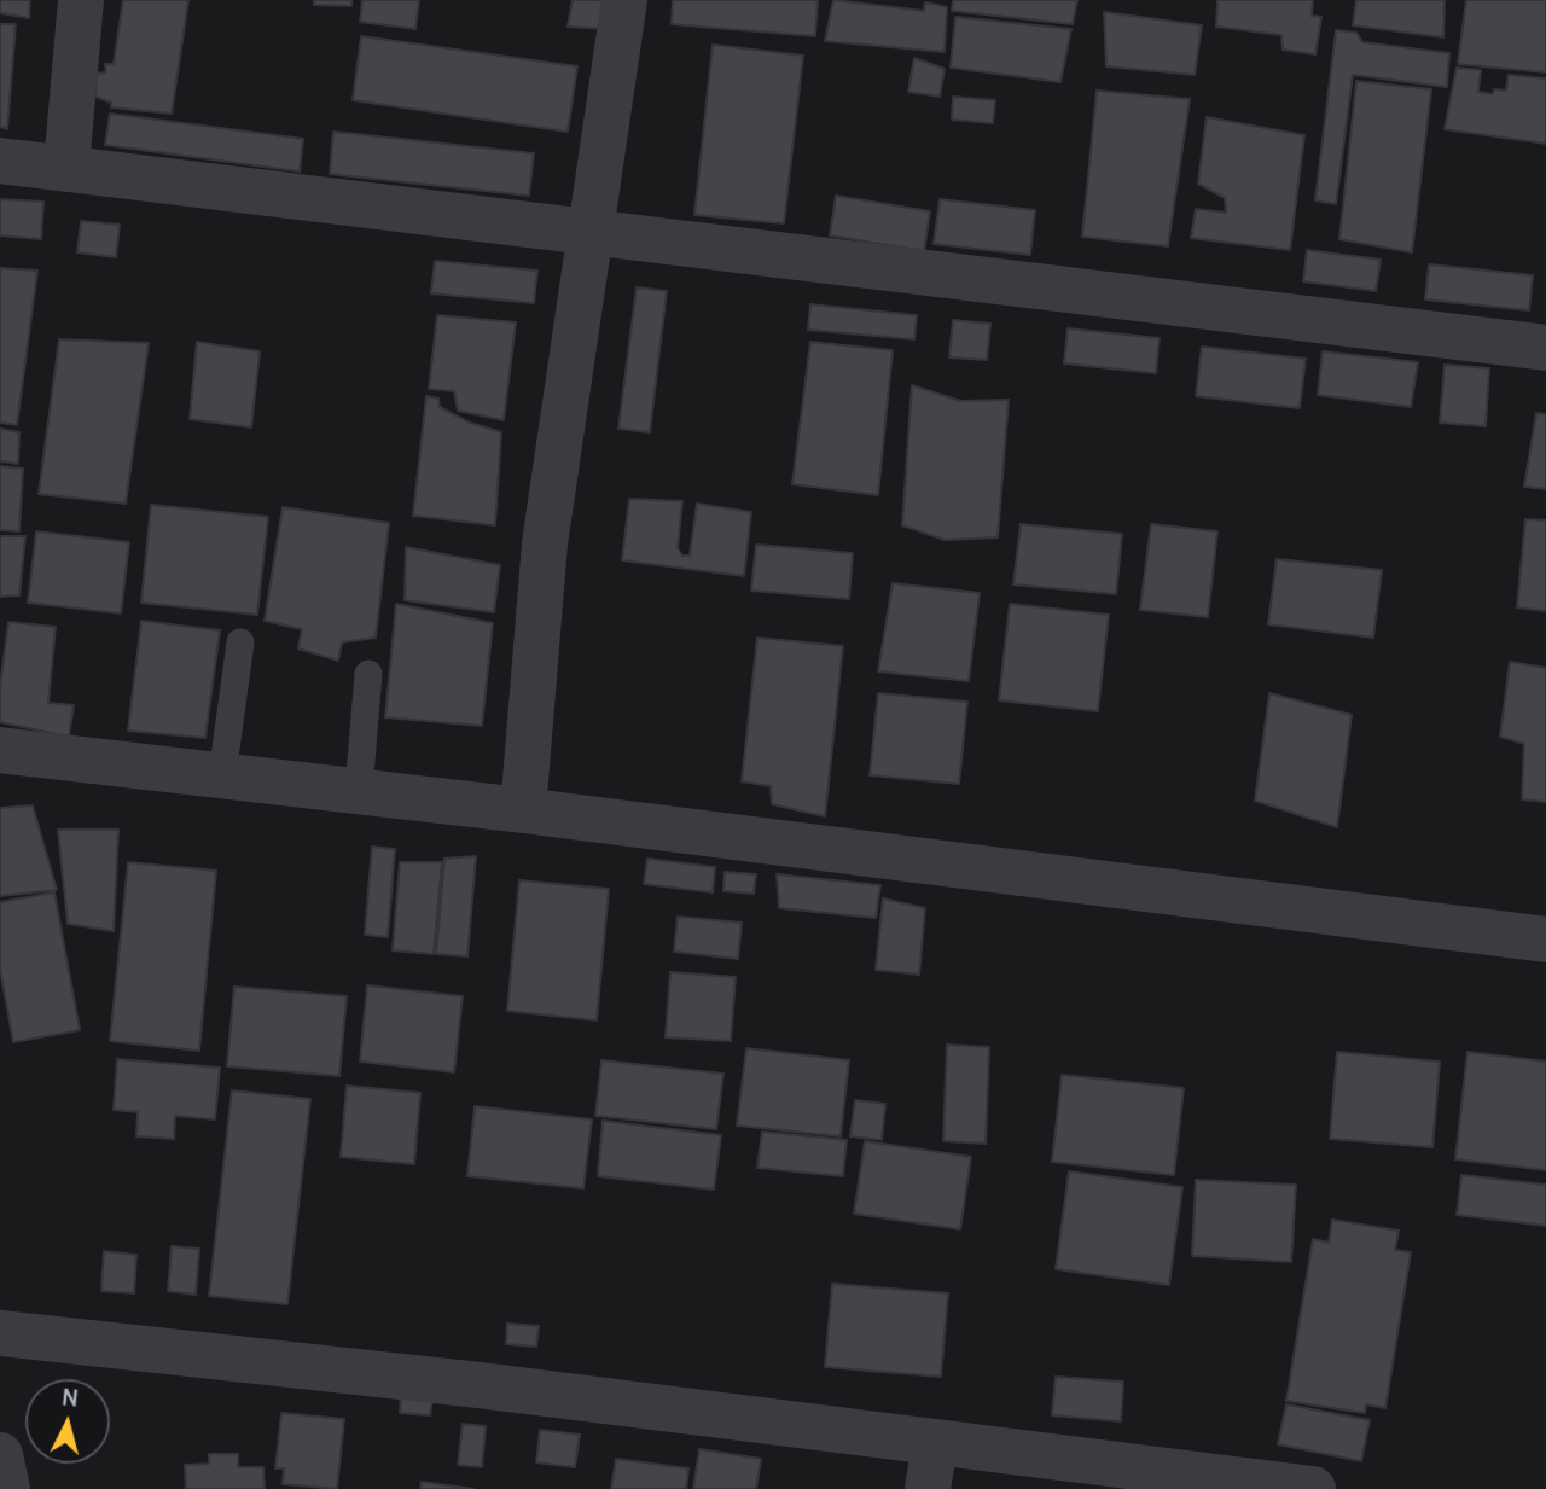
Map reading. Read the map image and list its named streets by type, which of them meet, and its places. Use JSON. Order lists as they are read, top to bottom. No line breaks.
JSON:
{"north":"top"}
